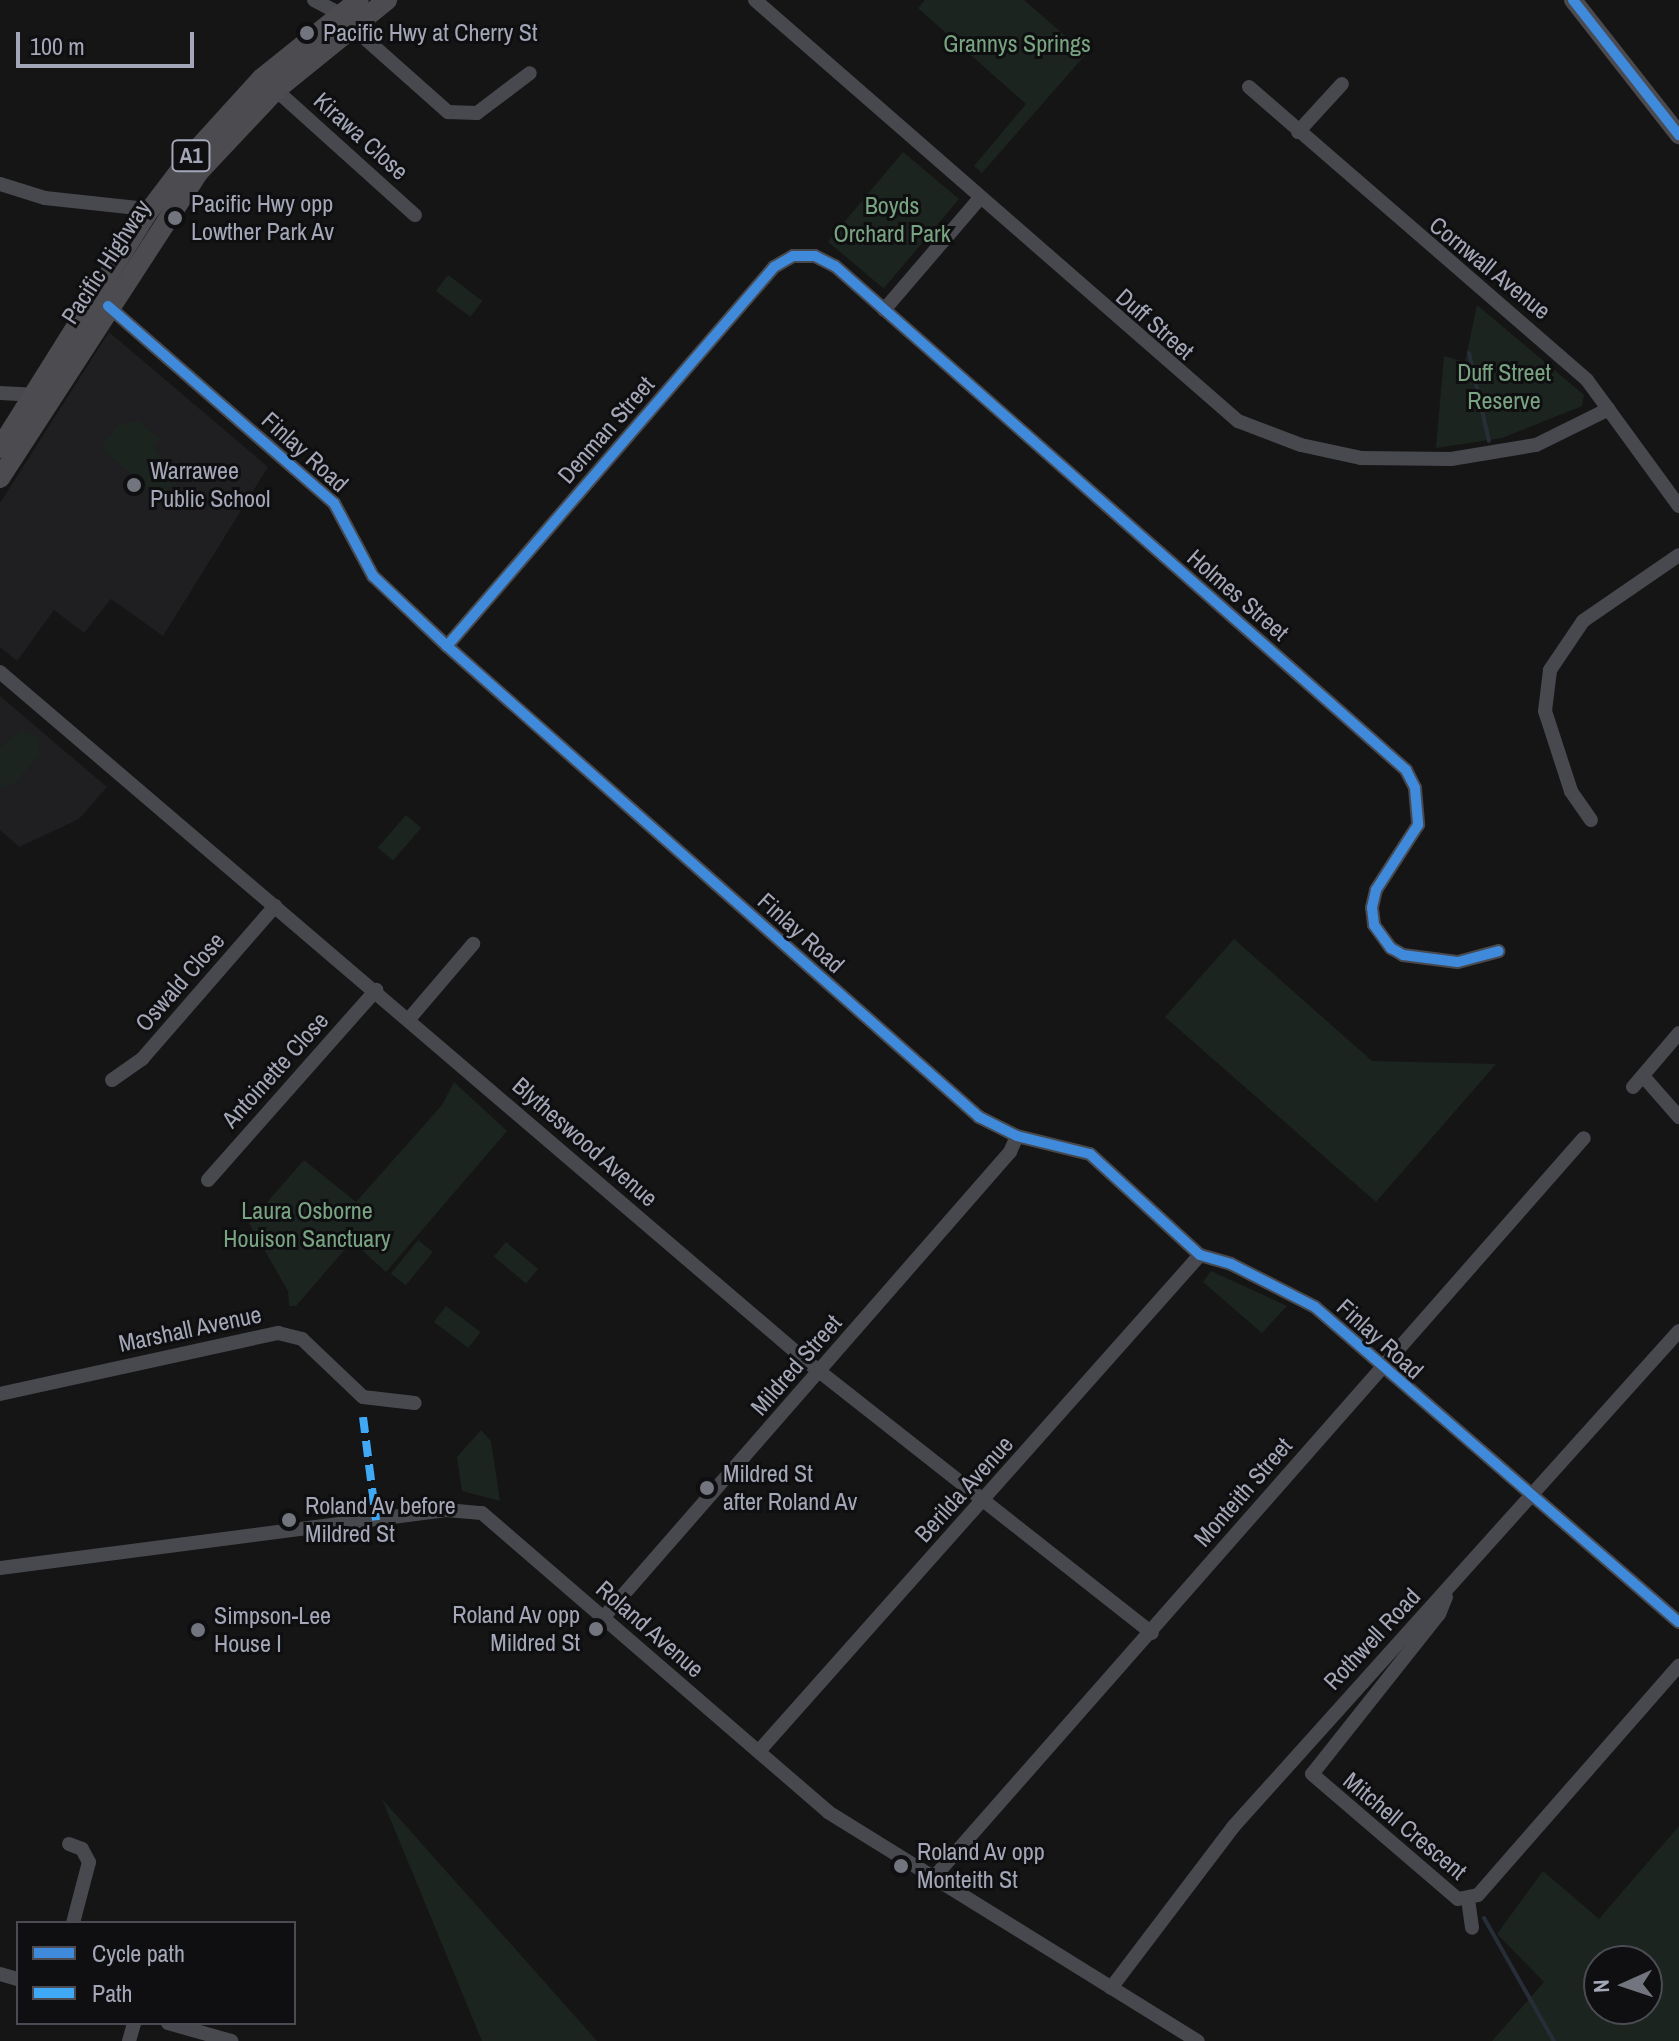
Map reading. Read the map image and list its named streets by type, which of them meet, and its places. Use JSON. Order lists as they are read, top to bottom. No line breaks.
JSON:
{"streets":{"highway":["A1","Pacific Highway"],"street":["Kirawa Close","Cornwall Avenue","Duff Street","Denman Street","Finlay Road","Holmes Street","Oswald Close","Antoinette Close","Blytheswood Avenue","Marshall Avenue","Mildred Street","Berilda Avenue","Monteith Street","Roland Avenue","Rothwell Road","Mitchell Crescent"]},"crossings":[["Kirawa Close","Pacific Highway"],["Pacific Highway","Finlay Road"],["Cornwall Avenue","Duff Street"],["Denman Street","Finlay Road"],["Denman Street","Holmes Street"],["Finlay Road","Mildred Street"],["Finlay Road","Berilda Avenue"],["Finlay Road","Monteith Street"],["Finlay Road","Rothwell Road"],["Oswald Close","Blytheswood Avenue"],["Antoinette Close","Blytheswood Avenue"],["Blytheswood Avenue","Mildred Street"],["Blytheswood Avenue","Berilda Avenue"],["Blytheswood Avenue","Monteith Street"],["Mildred Street","Roland Avenue"],["Berilda Avenue","Roland Avenue"],["Monteith Street","Roland Avenue"],["Roland Avenue","Rothwell Road"],["Rothwell Road","Mitchell Crescent"]],"parks":["Grannys Springs","Boyds Orchard Park","Duff Street Reserve","Laura Osborne Houison Sanctuary"],"places":["Pacific Hwy at Cherry St","Pacific Hwy opp Lowther Park Av","Warrawee Public School","Mildred St after Roland Av","Roland Av before Mildred St","Roland Av opp Mildred St","Simpson-Lee House I","Roland Av opp Monteith St"],"legend":["Cycle path","Path"],"scale_bar":"100 m","north":"left"}
